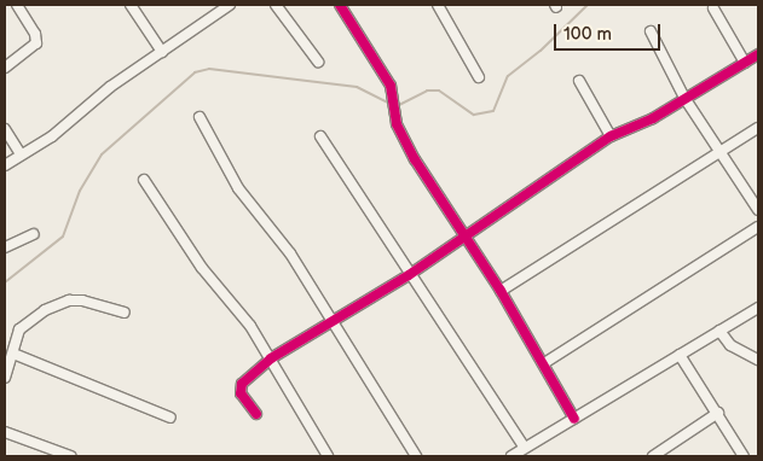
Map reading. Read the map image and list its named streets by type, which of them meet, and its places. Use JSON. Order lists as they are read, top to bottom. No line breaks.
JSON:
{"scale_bar":"100 m"}
